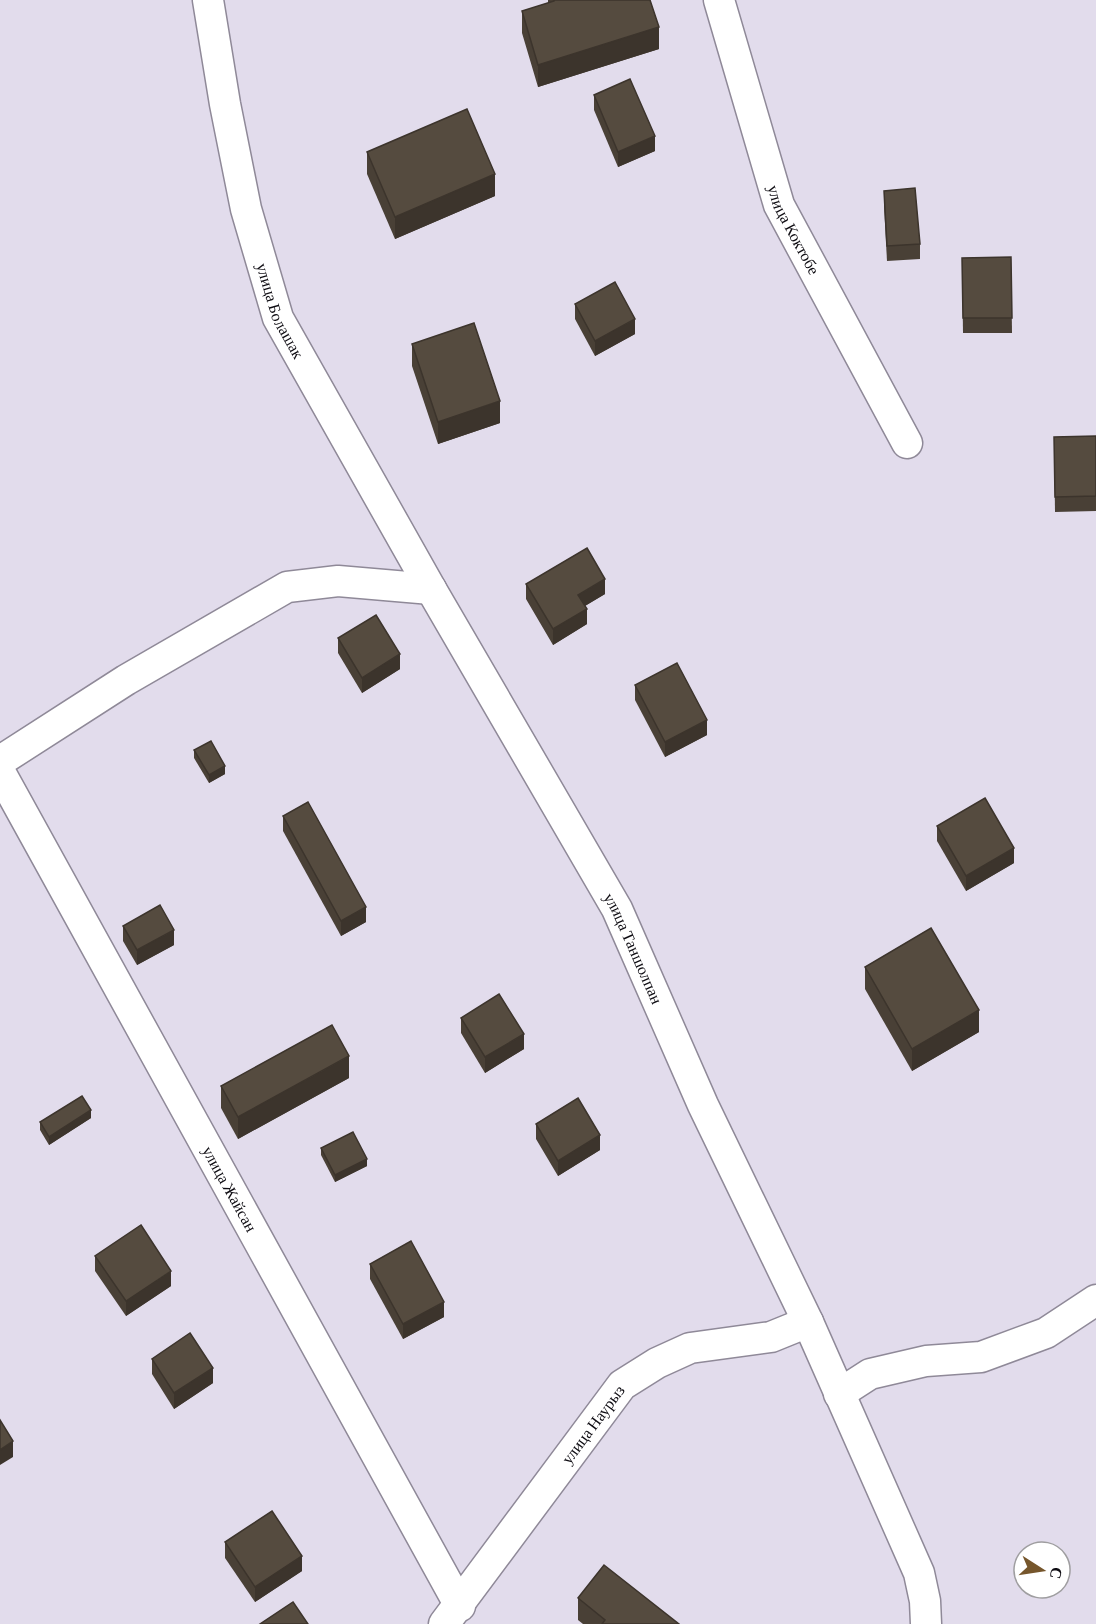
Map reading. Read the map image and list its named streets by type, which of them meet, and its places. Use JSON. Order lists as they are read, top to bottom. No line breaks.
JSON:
{"streets":{"street":["улица Коктобе","улица Болашак","улица Таншолпан","улица Жайсан","улица Наурыз"]},"crossings":[["улица Болашак","улица Таншолпан"],["улица Таншолпан","улица Наурыз"],["улица Жайсан","улица Наурыз"]],"north":"right"}
